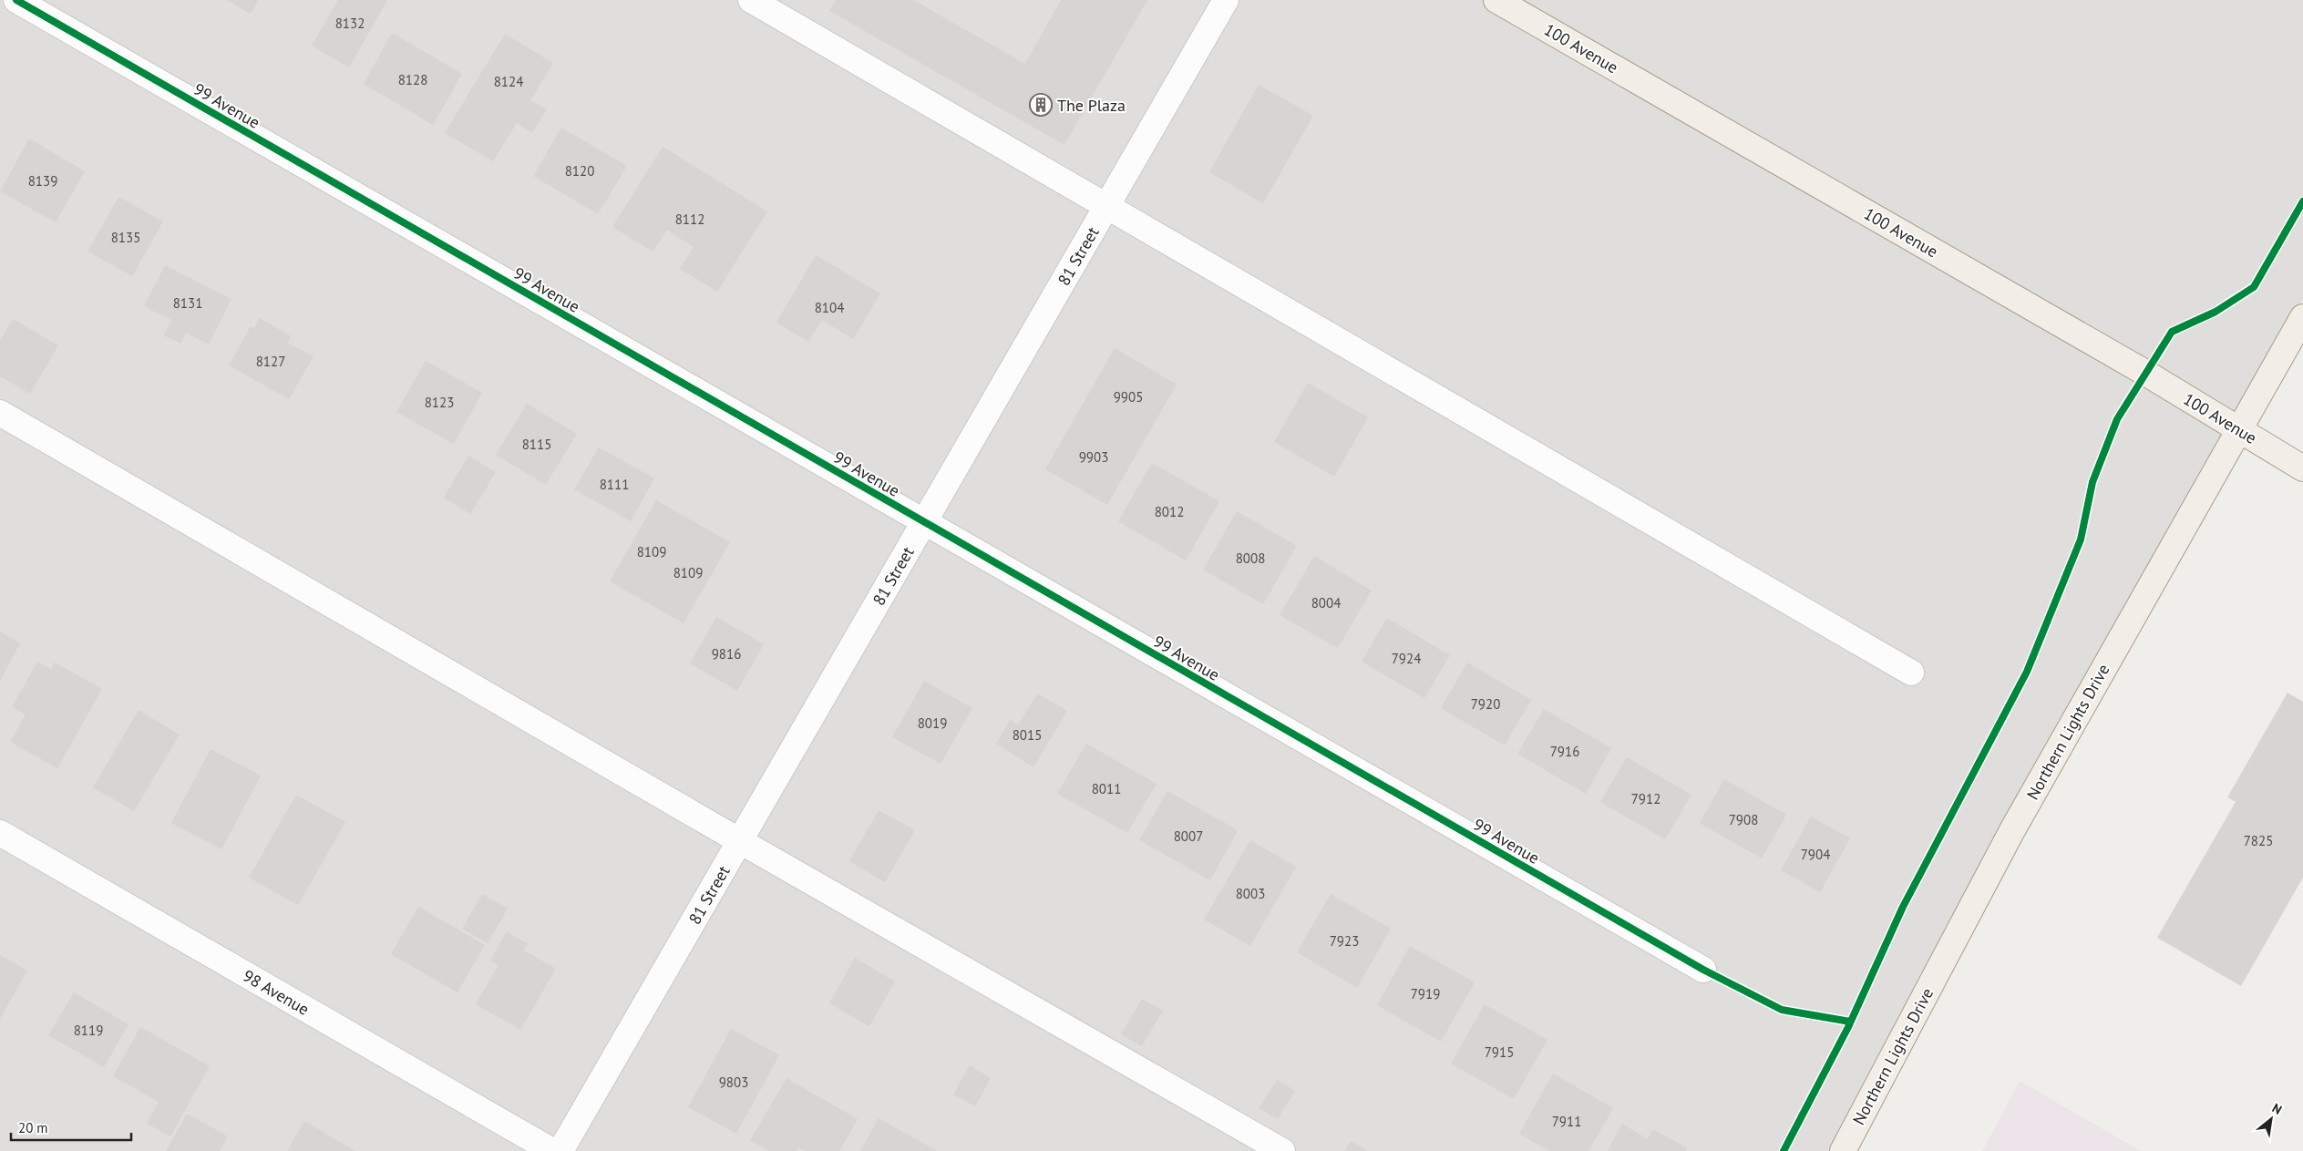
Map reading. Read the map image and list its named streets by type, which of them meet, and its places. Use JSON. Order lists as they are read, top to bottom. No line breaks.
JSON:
{"streets":{"main road":["100 Avenue","Northern Lights Drive"],"street":["99 Avenue","81 Street","98 Avenue"]},"crossings":[["100 Avenue","Northern Lights Drive"],["99 Avenue","81 Street"]],"places":{"building":["The Plaza"]},"house_numbers":["8132","8128","8124","8120","8139","8112","8135","8131","8104","8127","9905","8123","8115","9903","8111","8012","8109","8008","8109","8004","9816","7924","7920","8019","8015","7916","8011","7912","7908","8007","7825","7904","8003","7923","7919","8119","7915","9803","7911"],"scale_bar":"20 m","north":"top right"}
